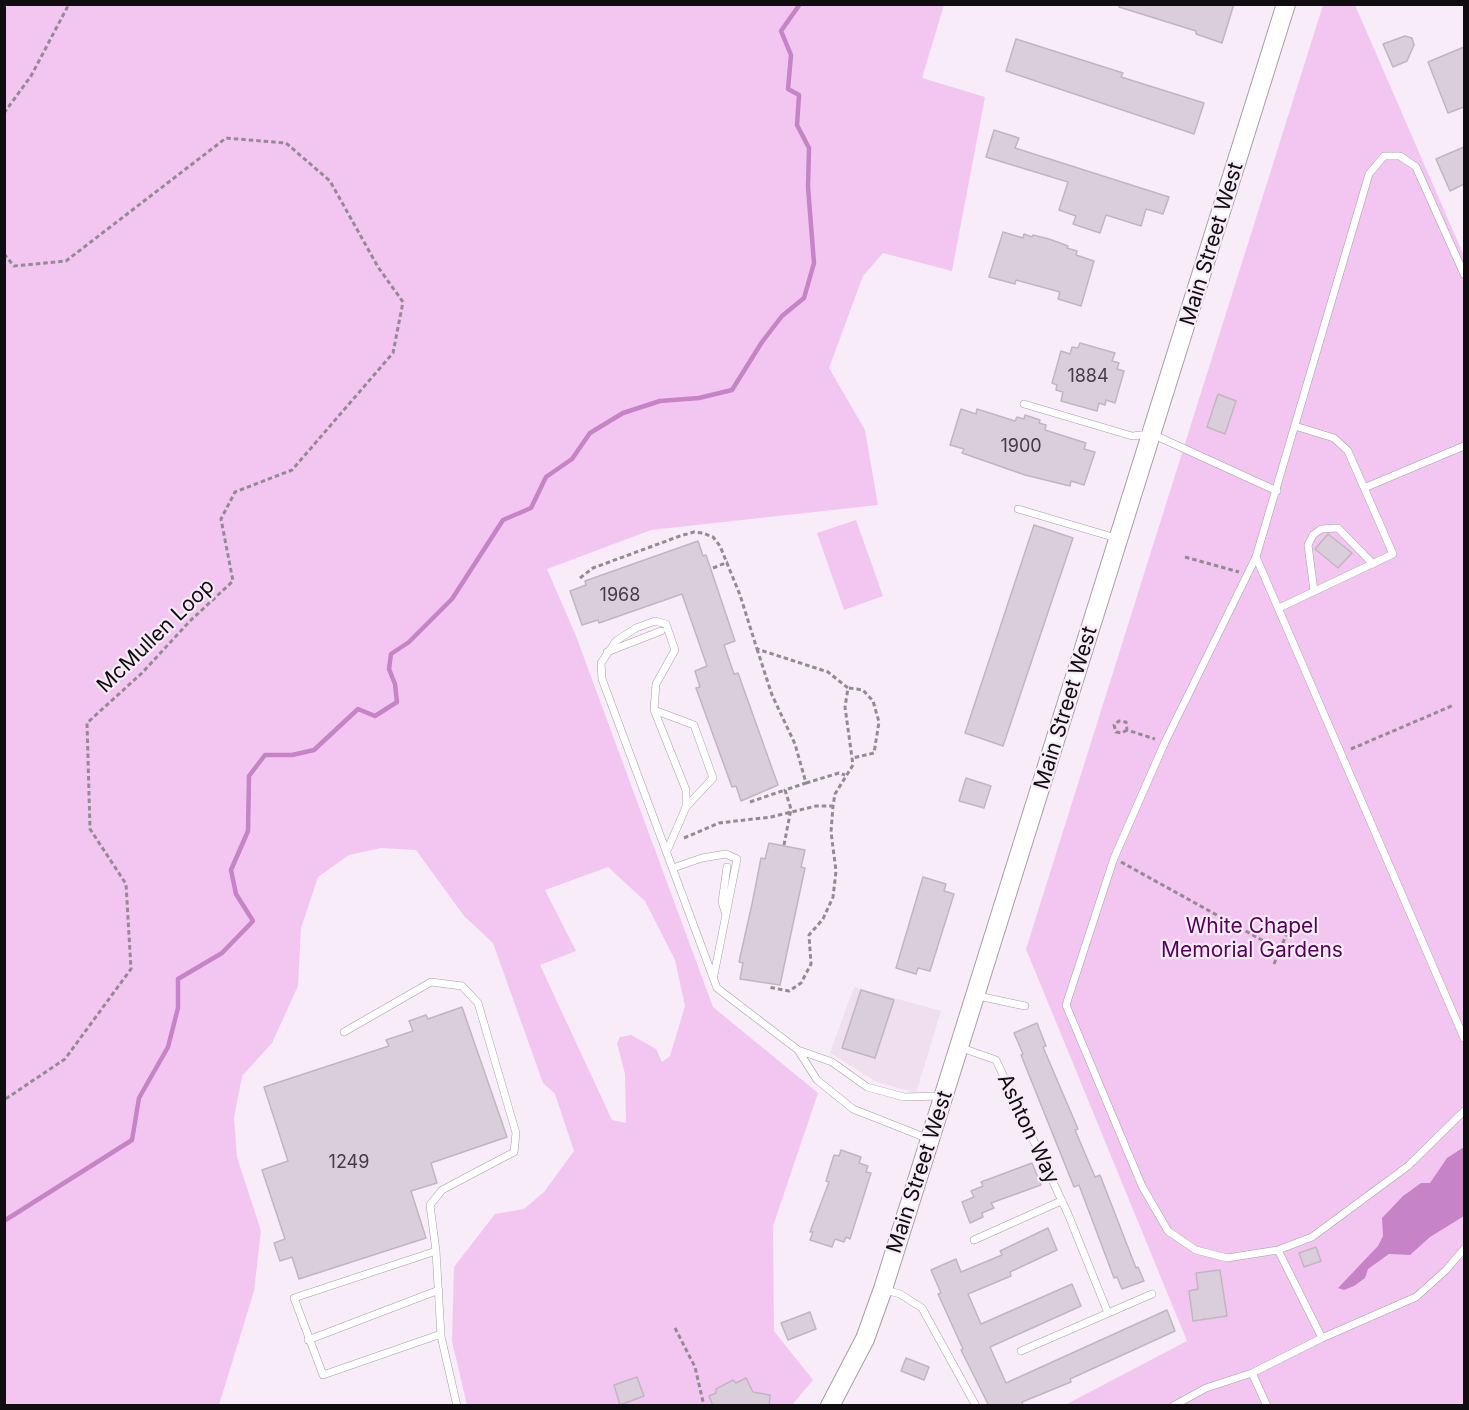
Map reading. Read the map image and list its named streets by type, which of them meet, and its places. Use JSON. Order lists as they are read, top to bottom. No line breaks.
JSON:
{"streets":{"main road":["Main Street West"],"lane":["Ashton Way"],"path":["McMullen Loop"]},"crossings":[["Main Street West","Ashton Way"]],"parks":["White Chapel Memorial Gardens"],"house_numbers":["1884","1900","1968","1249"]}
